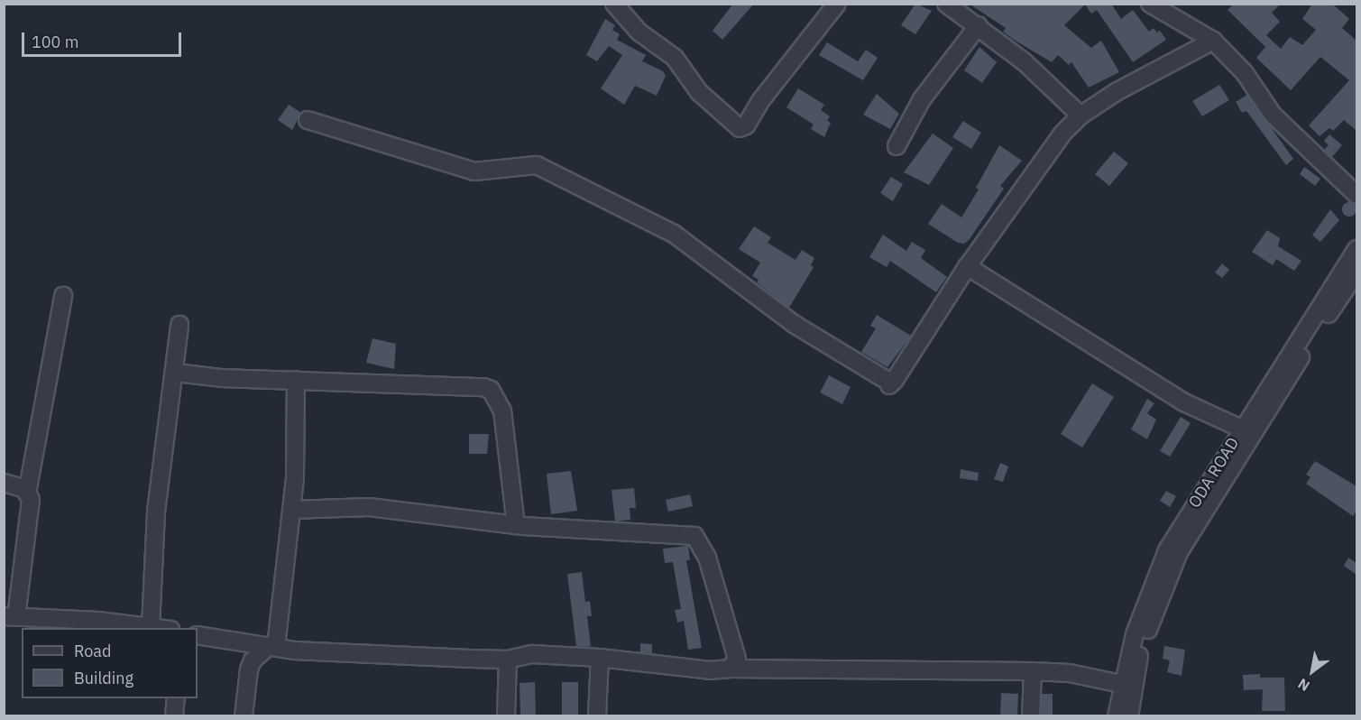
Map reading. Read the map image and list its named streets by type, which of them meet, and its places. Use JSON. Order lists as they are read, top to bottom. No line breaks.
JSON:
{"streets":{"street":["ODA ROAD"]},"legend":["Road","Building"],"scale_bar":"100 m","north":"bottom left"}
